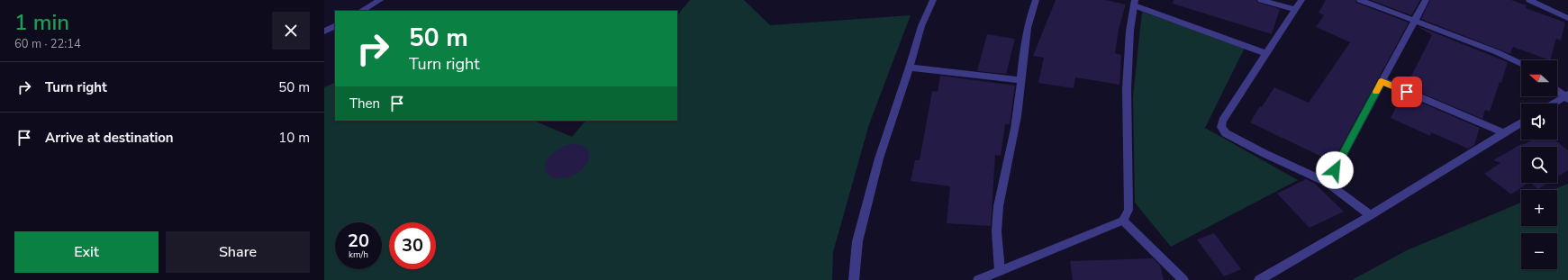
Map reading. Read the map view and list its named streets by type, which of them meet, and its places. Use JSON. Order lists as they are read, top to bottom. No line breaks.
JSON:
{"north":"left","page":{"heading":["1 min","60 m · 22:14"],"turn":["50 m","Turn right"],"map_buttons":["+","−"],"list":[{"name":"Turn right","value":"50 m"},{"name":"Arrive at destination","value":"10 m"}],"then":"Then","speed":"20 km/h","limit":"30","buttons":["Exit","Share"]}}
